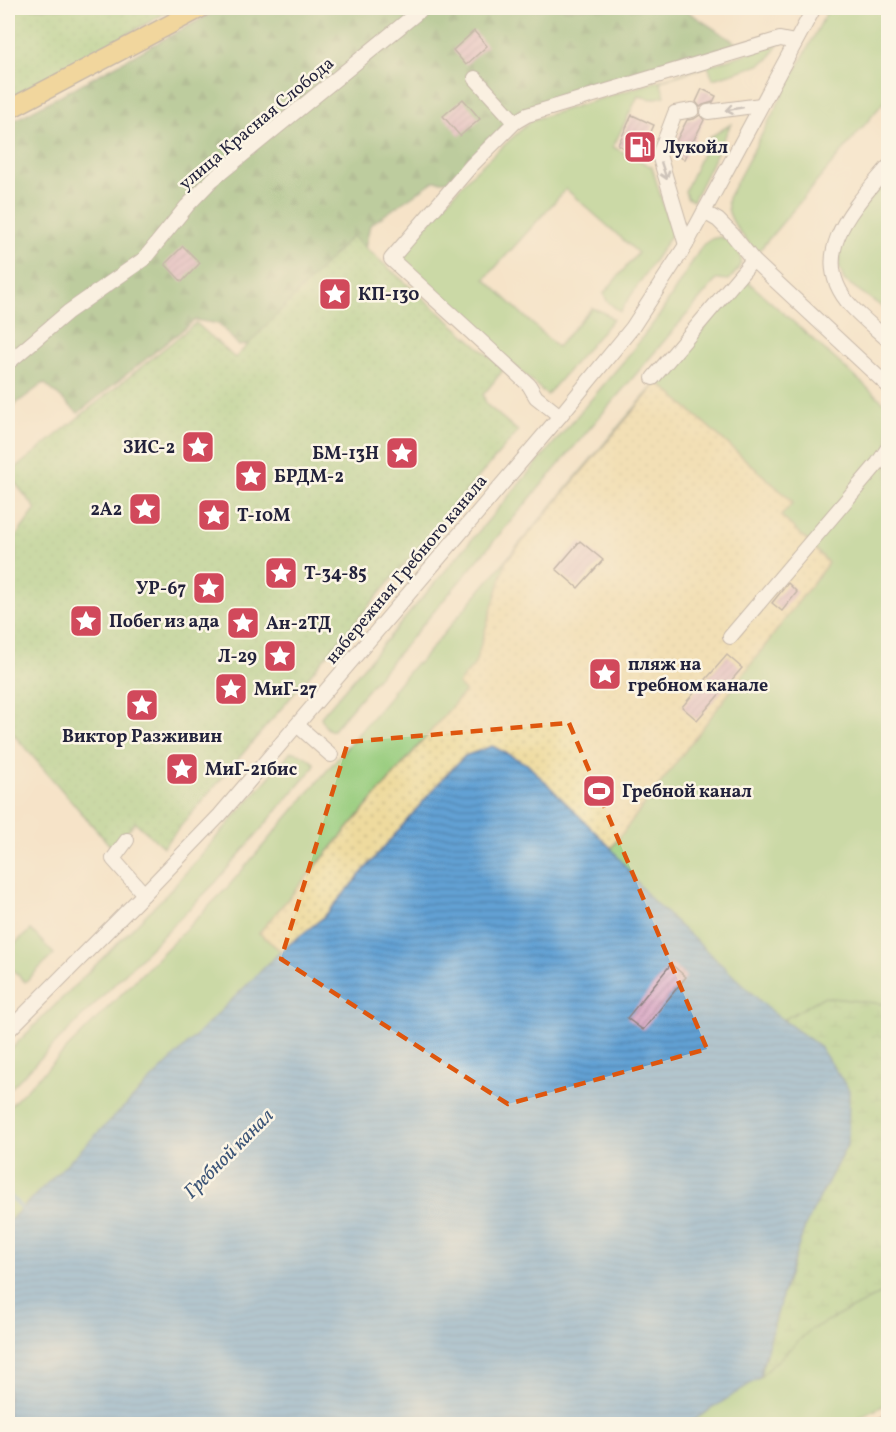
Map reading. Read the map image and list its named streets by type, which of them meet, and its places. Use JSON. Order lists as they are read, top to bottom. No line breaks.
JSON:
{"streets":{"street":["улица Красная Слобода","набережная Гребного канала"]},"water":["Гребной канал"],"places":{"fuel station":["Лукойл"],"place":["КП-130","ЗИС-2","БМ-13Н","БРДМ-2","2А2","Т-10М","T-34-85","УР-67","Побег из ада","Ан-2ТД","Л-29","пляж на гребном канале","МиГ-27","Виктор Разживин","МиГ-21бис"],"sports":["Гребной канал"]}}
